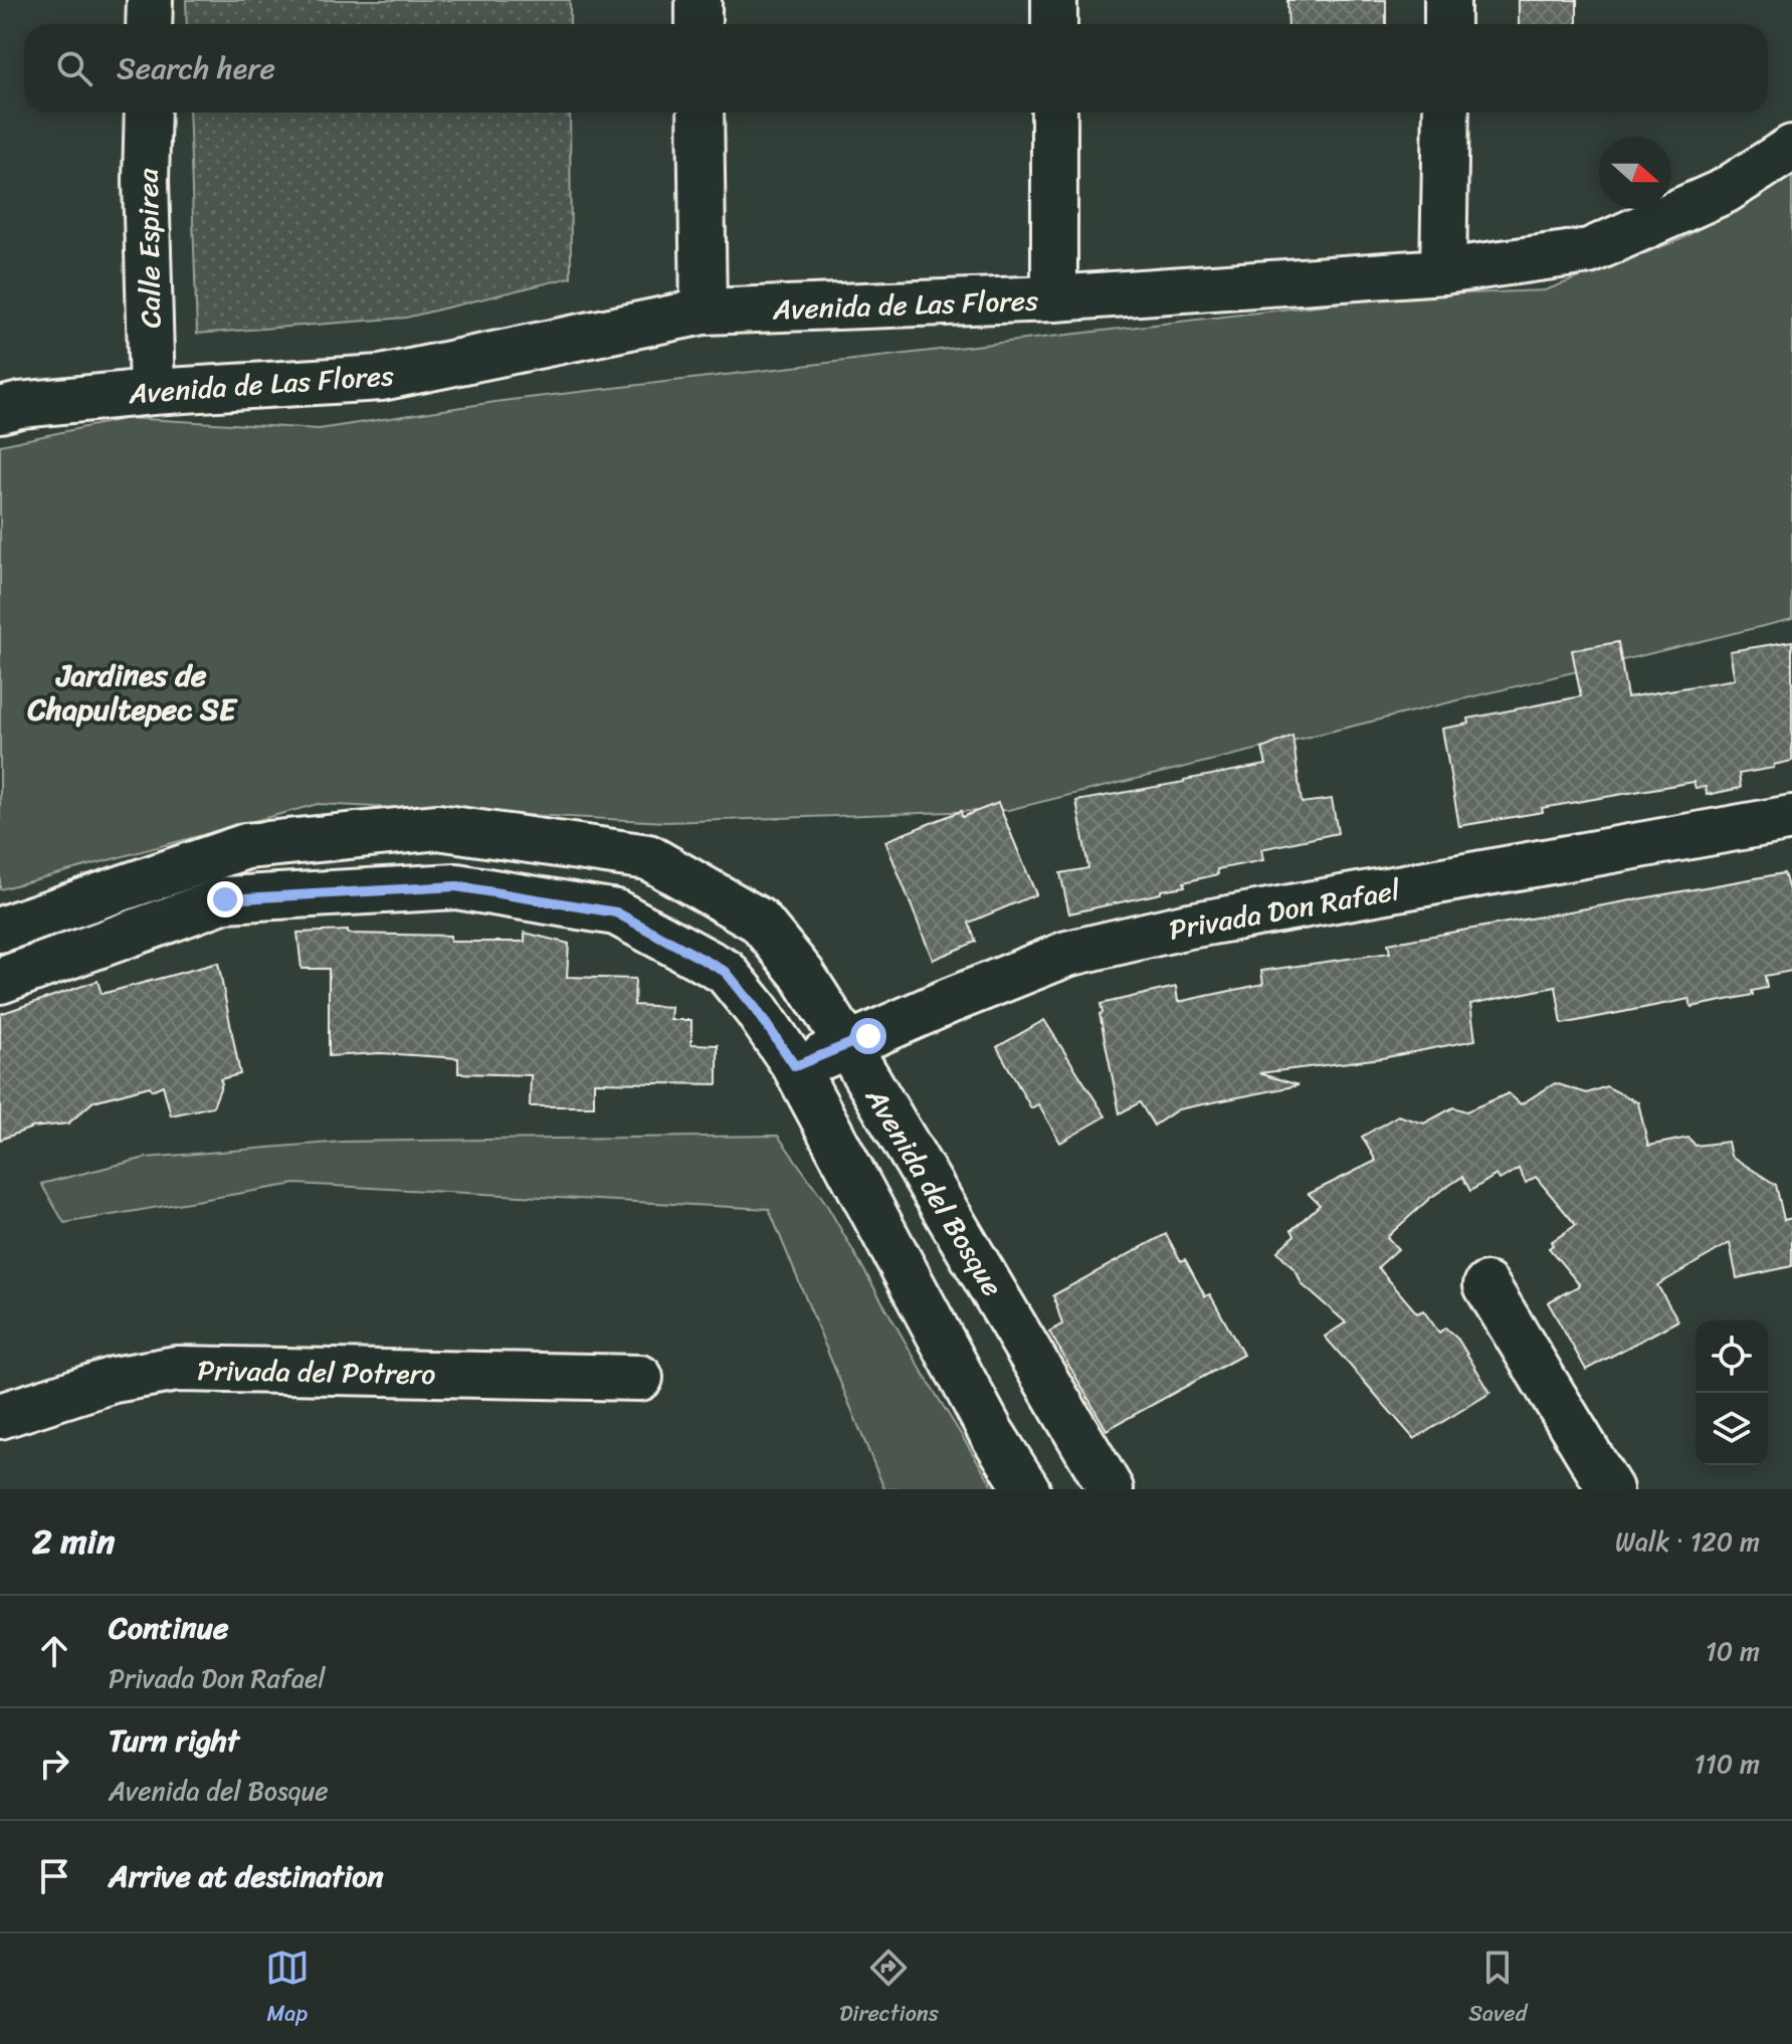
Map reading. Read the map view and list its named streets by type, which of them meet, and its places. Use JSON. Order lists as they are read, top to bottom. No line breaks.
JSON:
{"streets":{"street":["Calle Espirea","Avenida de Las Flores","Privada Don Rafael","Avenida del Bosque","Privada del Potrero"]},"crossings":[["Calle Espirea","Avenida de Las Flores"],["Privada Don Rafael","Avenida del Bosque"]],"districts":["Jardines de Chapultepec SE"],"north":"right","page":{"search":"Search here","heading":["2 min","Walk · 120 m"],"list":[["Continue","Privada Don Rafael","10 m"],["Turn right","Avenida del Bosque","110 m"],"Arrive at destination"],"nav":["Map","Directions","Saved"]}}
